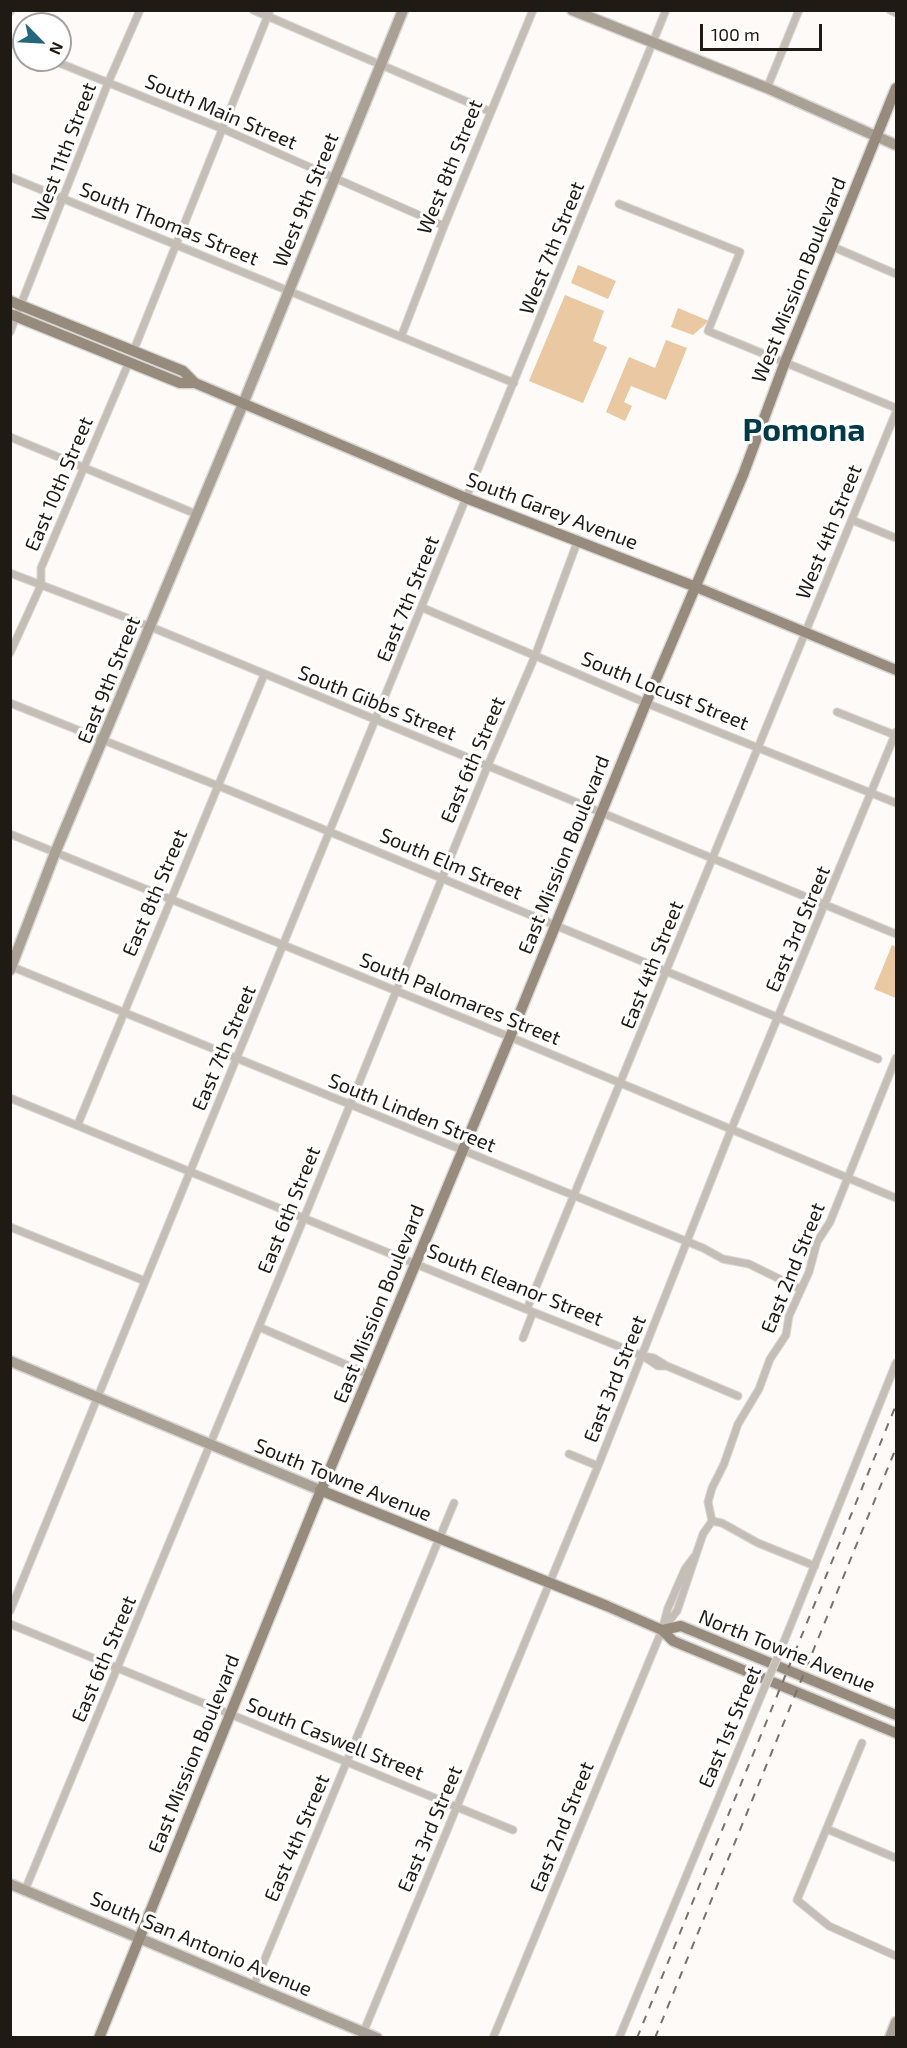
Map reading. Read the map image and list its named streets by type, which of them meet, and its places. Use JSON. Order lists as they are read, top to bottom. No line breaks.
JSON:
{"streets":{"main road":["West Mission Boulevard","South Garey Avenue","East Mission Boulevard","South Towne Avenue","North Towne Avenue"],"street":["South Main Street","West 11th Street","West 8th Street","West 9th Street","South Thomas Street","West 7th Street","East 10th Street","West 4th Street","East 7th Street","East 9th Street","South Locust Street","South Gibbs Street","East 6th Street","South Elm Street","East 8th Street","East 3rd Street","East 4th Street","South Palomares Street","South Linden Street","East 2nd Street","South Eleanor Street","East 1st Street","South Caswell Street","South San Antonio Avenue"]},"crossings":[["South Main Street","West 11th Street"],["South Main Street","West 8th Street"],["South Main Street","West 9th Street"],["South Main Street","East 10th Street"],["West 11th Street","South Thomas Street"],["West 11th Street","South Garey Avenue"],["West 8th Street","South Thomas Street"],["West 9th Street","South Thomas Street"],["West 9th Street","South Garey Avenue"],["West 9th Street","East 9th Street"],["South Thomas Street","West 7th Street"],["South Thomas Street","East 10th Street"],["West 7th Street","South Garey Avenue"],["West 7th Street","East 7th Street"],["West Mission Boulevard","South Garey Avenue"],["West Mission Boulevard","East Mission Boulevard"],["East 10th Street","South Garey Avenue"],["East 10th Street","South Gibbs Street"],["South Garey Avenue","West 4th Street"],["South Garey Avenue","East 7th Street"],["South Garey Avenue","East 9th Street"],["South Garey Avenue","East 6th Street"],["South Garey Avenue","East Mission Boulevard"],["South Garey Avenue","East 4th Street"],["West 4th Street","East 4th Street"],["East 7th Street","South Locust Street"],["East 7th Street","South Gibbs Street"],["East 7th Street","South Elm Street"],["East 7th Street","South Palomares Street"],["East 7th Street","South Linden Street"],["East 7th Street","South Eleanor Street"],["East 7th Street","South Towne Avenue"],["East 9th Street","South Gibbs Street"],["East 9th Street","South Elm Street"],["East 9th Street","South Palomares Street"],["East 9th Street","South Linden Street"],["South Locust Street","East 6th Street"],["South Locust Street","East Mission Boulevard"],["South Locust Street","East 3rd Street"],["South Locust Street","East 4th Street"],["South Gibbs Street","East 6th Street"],["South Gibbs Street","East Mission Boulevard"],["South Gibbs Street","East 8th Street"],["South Gibbs Street","East 3rd Street"],["South Gibbs Street","East 4th Street"],["East 6th Street","South Elm Street"],["East 6th Street","South Palomares Street"],["East 6th Street","South Linden Street"],["East 6th Street","South Eleanor Street"],["East 6th Street","South Towne Avenue"],["East 6th Street","South Caswell Street"],["East 6th Street","South San Antonio Avenue"],["East Mission Boulevard","South Elm Street"],["East Mission Boulevard","South Palomares Street"],["East Mission Boulevard","South Linden Street"],["East Mission Boulevard","South Eleanor Street"],["East Mission Boulevard","South Towne Avenue"],["East Mission Boulevard","South Caswell Street"],["East Mission Boulevard","South San Antonio Avenue"],["South Elm Street","East 8th Street"],["South Elm Street","East 3rd Street"],["South Elm Street","East 4th Street"],["East 8th Street","South Palomares Street"],["East 8th Street","South Linden Street"],["East 8th Street","South Eleanor Street"],["East 3rd Street","South Palomares Street"],["East 3rd Street","South Linden Street"],["East 3rd Street","South Eleanor Street"],["East 3rd Street","South Towne Avenue"],["East 3rd Street","South Caswell Street"],["East 3rd Street","South San Antonio Avenue"],["East 4th Street","South Palomares Street"],["East 4th Street","South Linden Street"],["East 4th Street","South Eleanor Street"],["East 4th Street","South Towne Avenue"],["East 4th Street","South Caswell Street"],["East 4th Street","South San Antonio Avenue"],["South Palomares Street","East 2nd Street"],["South Linden Street","East 2nd Street"],["East 2nd Street","South Towne Avenue"],["East 2nd Street","North Towne Avenue"],["South Towne Avenue","North Towne Avenue"]],"districts":["Pomona"],"scale_bar":"100 m","north":"bottom right"}
